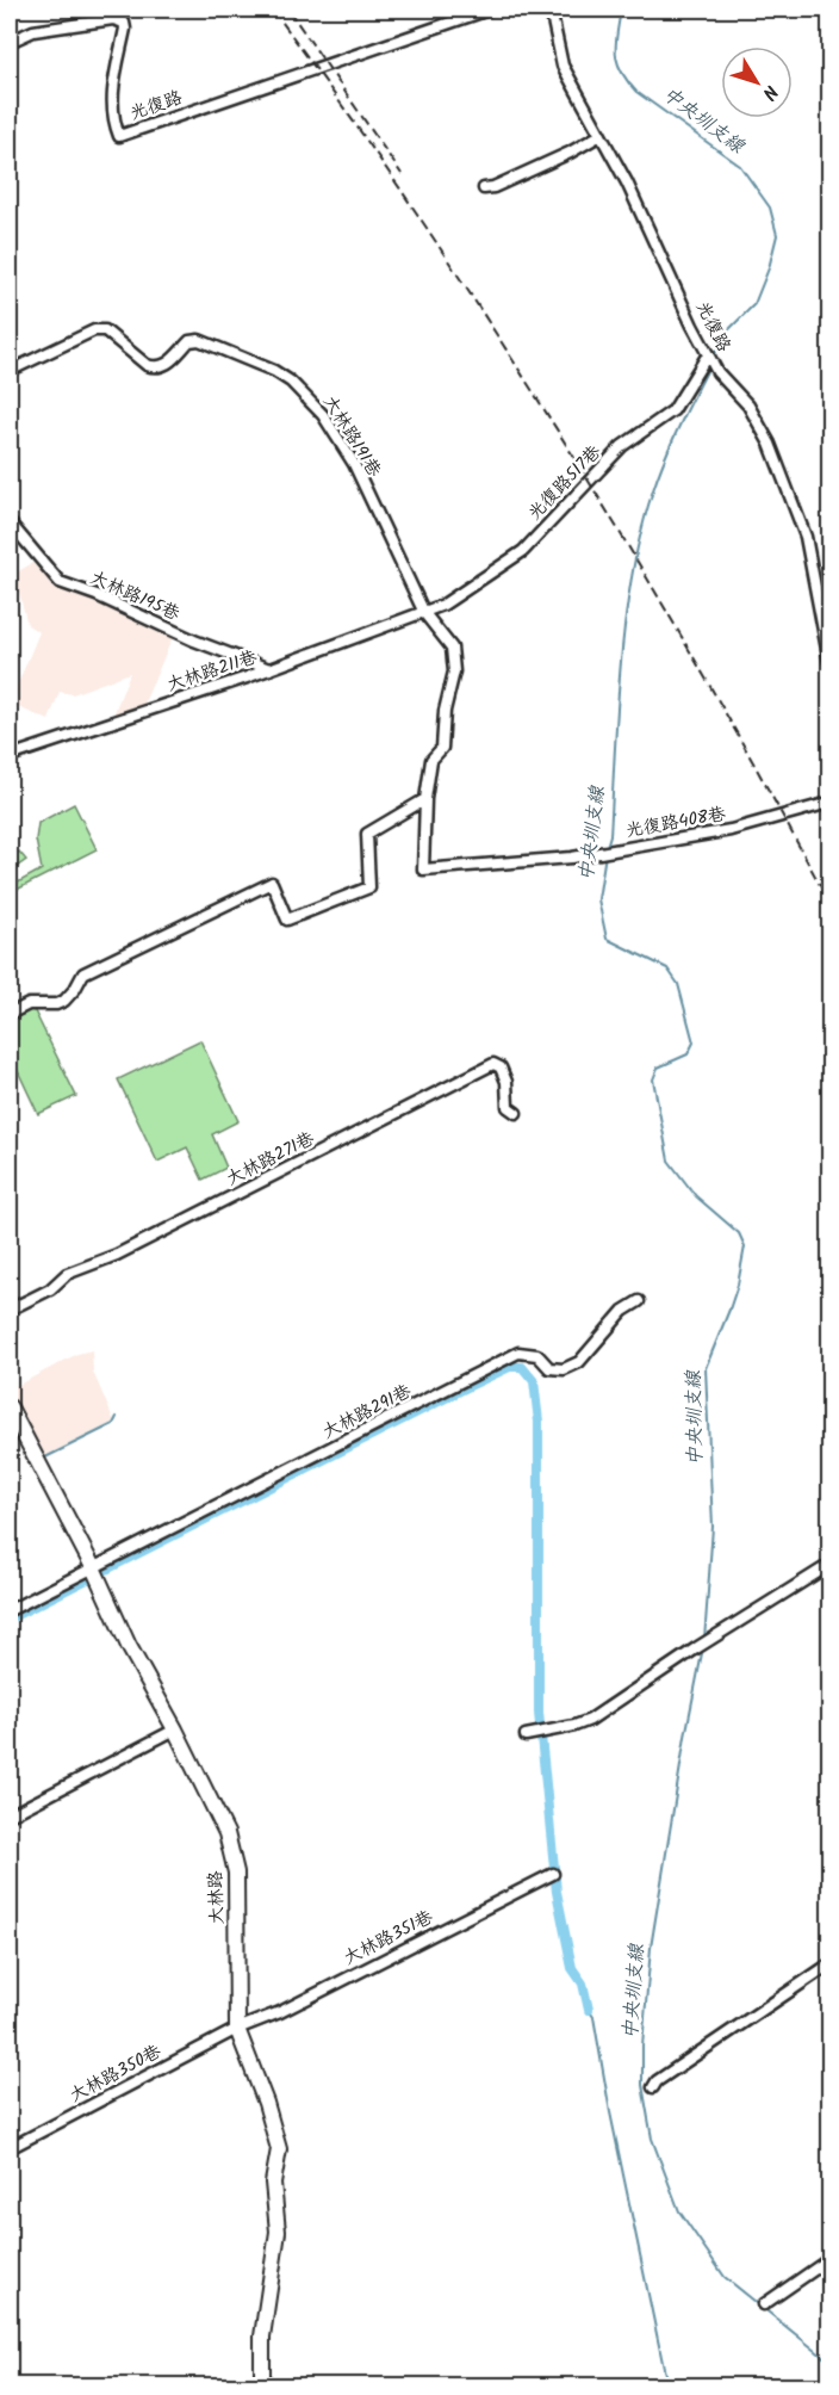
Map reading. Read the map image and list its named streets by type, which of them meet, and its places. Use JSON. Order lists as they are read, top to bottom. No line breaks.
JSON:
{"streets":{"street":["光復路","大林路191巷","光復路517巷","大林路195巷","大林路211巷","光復路408巷","大林路271巷","大林路291巷","大林路","大林路351巷","大林路350巷"]},"crossings":[["光復路","光復路517巷"],["大林路191巷","光復路517巷"],["大林路191巷","大林路211巷"],["光復路517巷","大林路211巷"],["大林路195巷","大林路211巷"],["大林路291巷","大林路"],["大林路","大林路351巷"],["大林路","大林路350巷"],["大林路351巷","大林路350巷"]],"water":["中央圳支線"],"north":"bottom right"}
